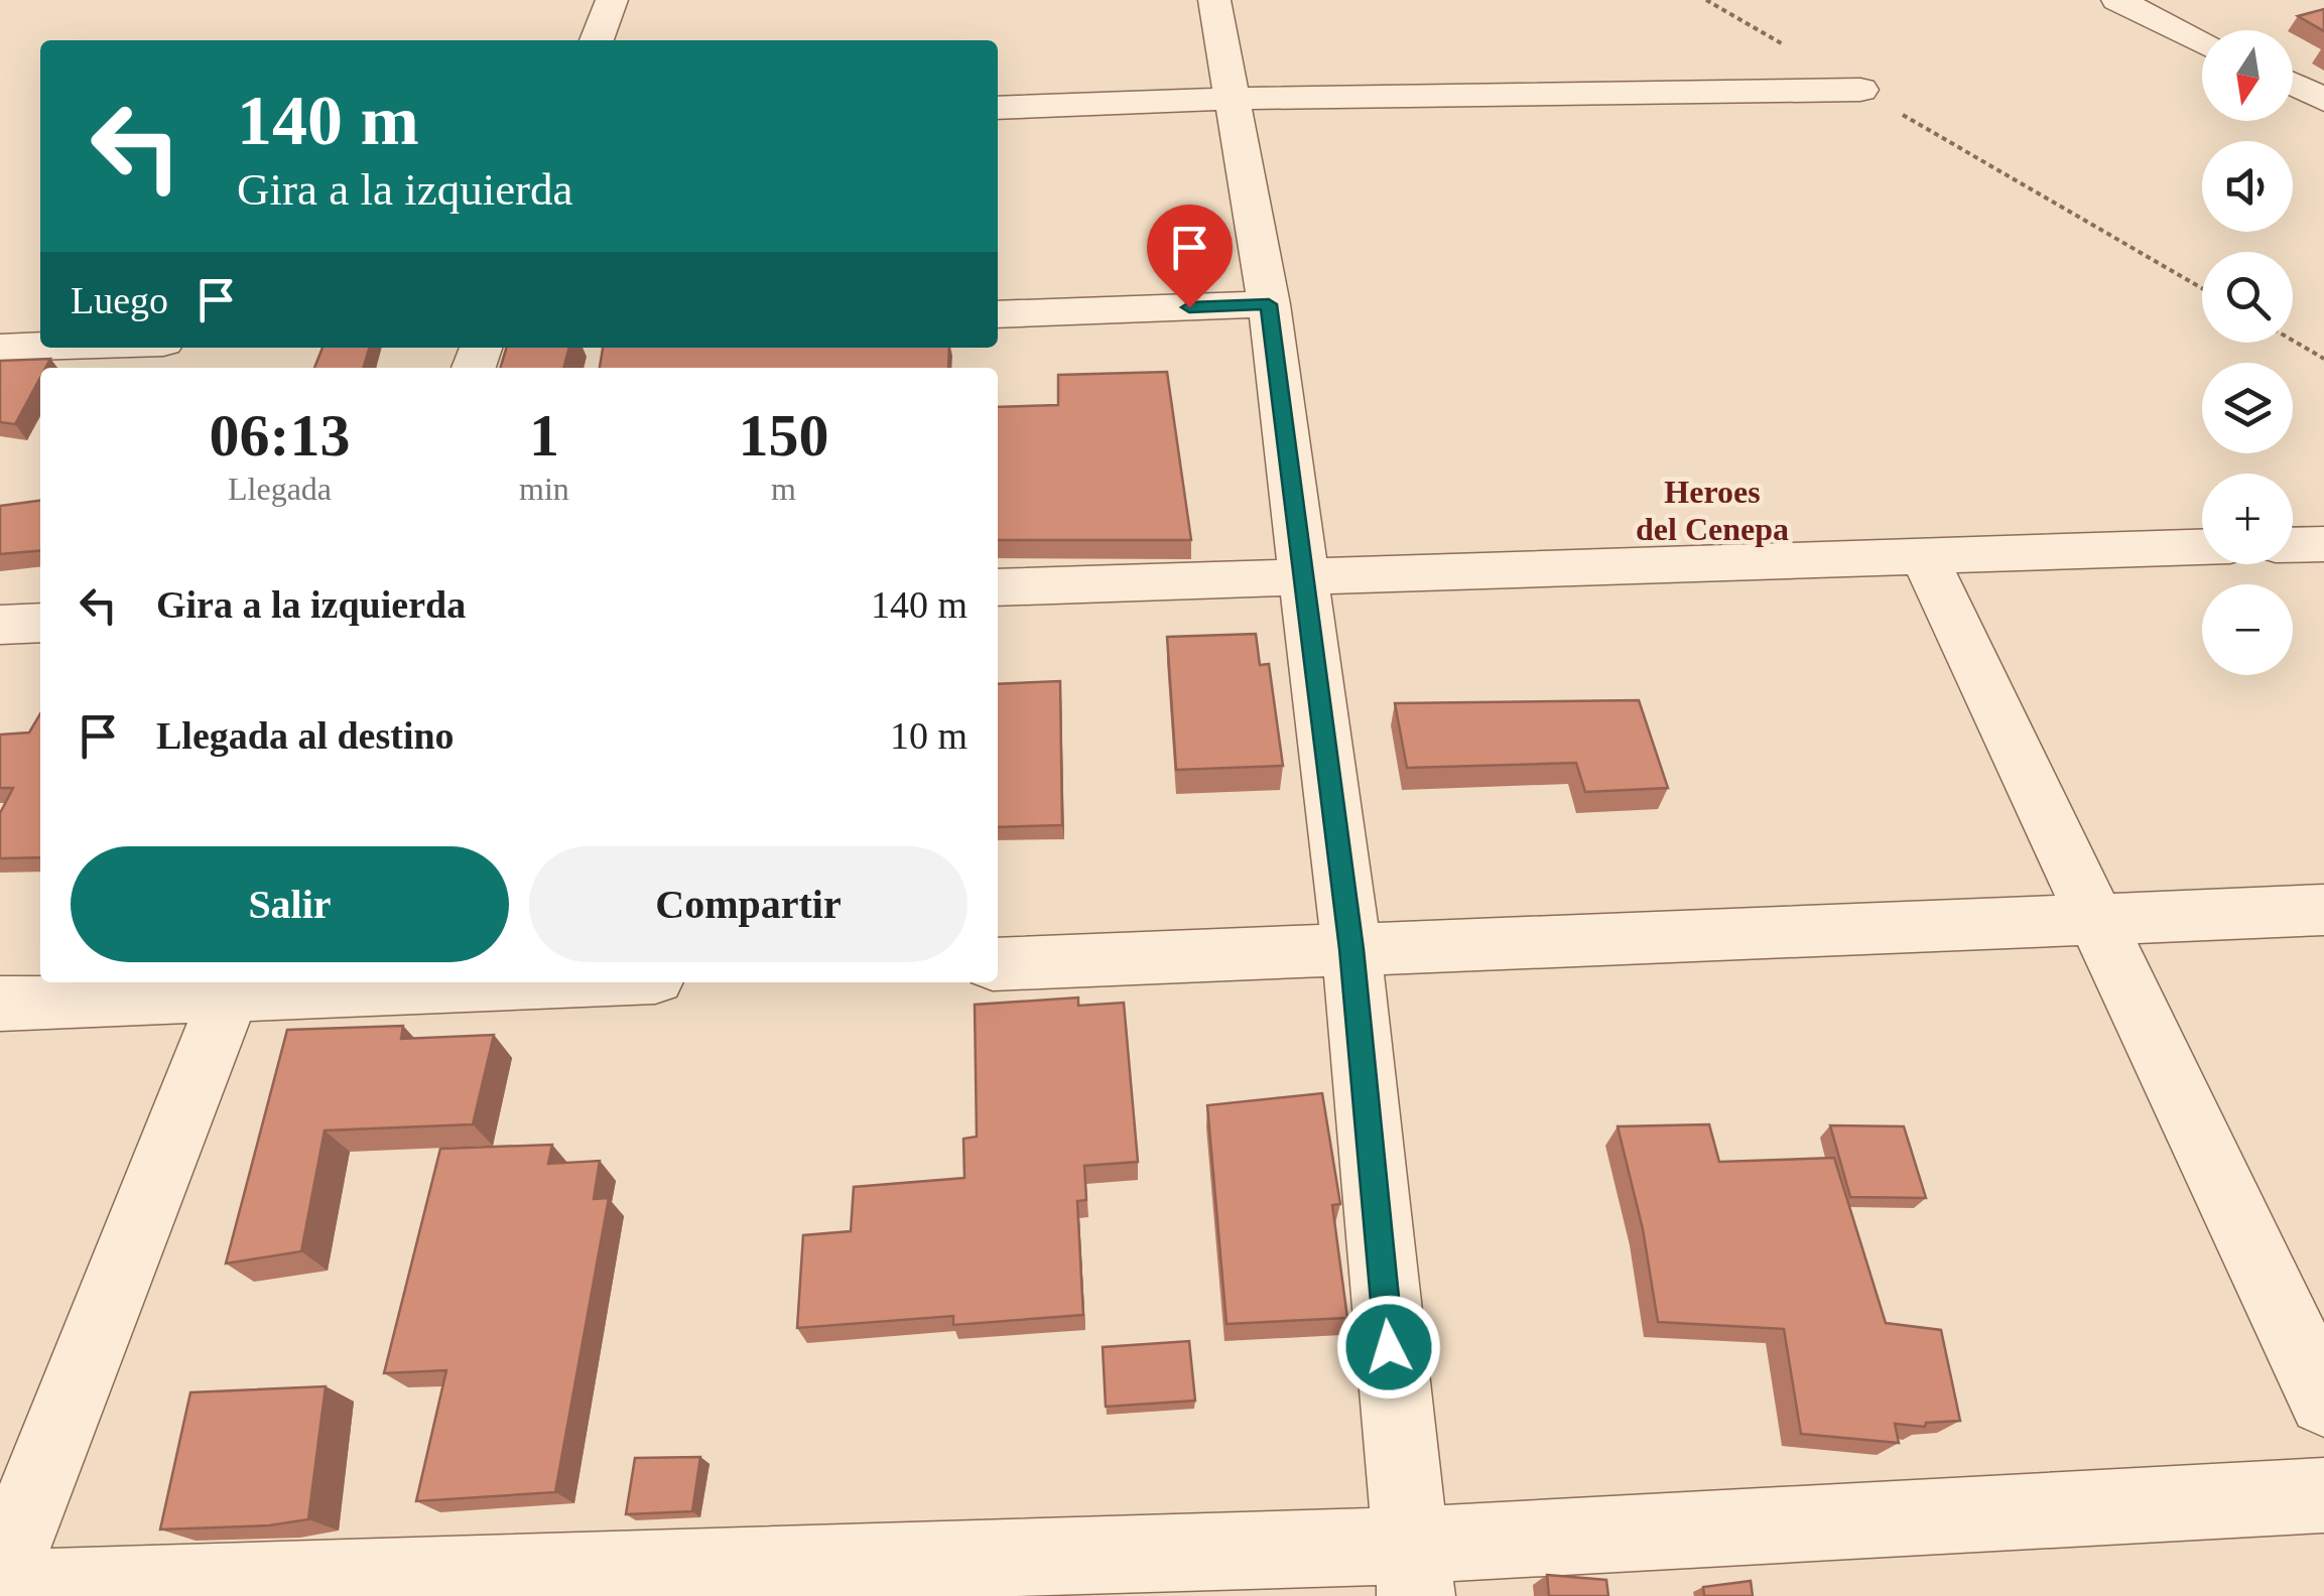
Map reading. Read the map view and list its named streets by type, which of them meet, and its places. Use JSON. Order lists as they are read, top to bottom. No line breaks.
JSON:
{"districts":["Heroes del Cenepa"],"north":"bottom","page":{"map_buttons":["+","−"],"turn":["140 m","Gira a la izquierda"],"then":"Luego","eta":["06:13","Llegada","1","min","150","m"],"list":[{"name":"Gira a la izquierda","value":"140 m"},{"name":"Llegada al destino","value":"10 m"}],"buttons":["Salir","Compartir"]}}
